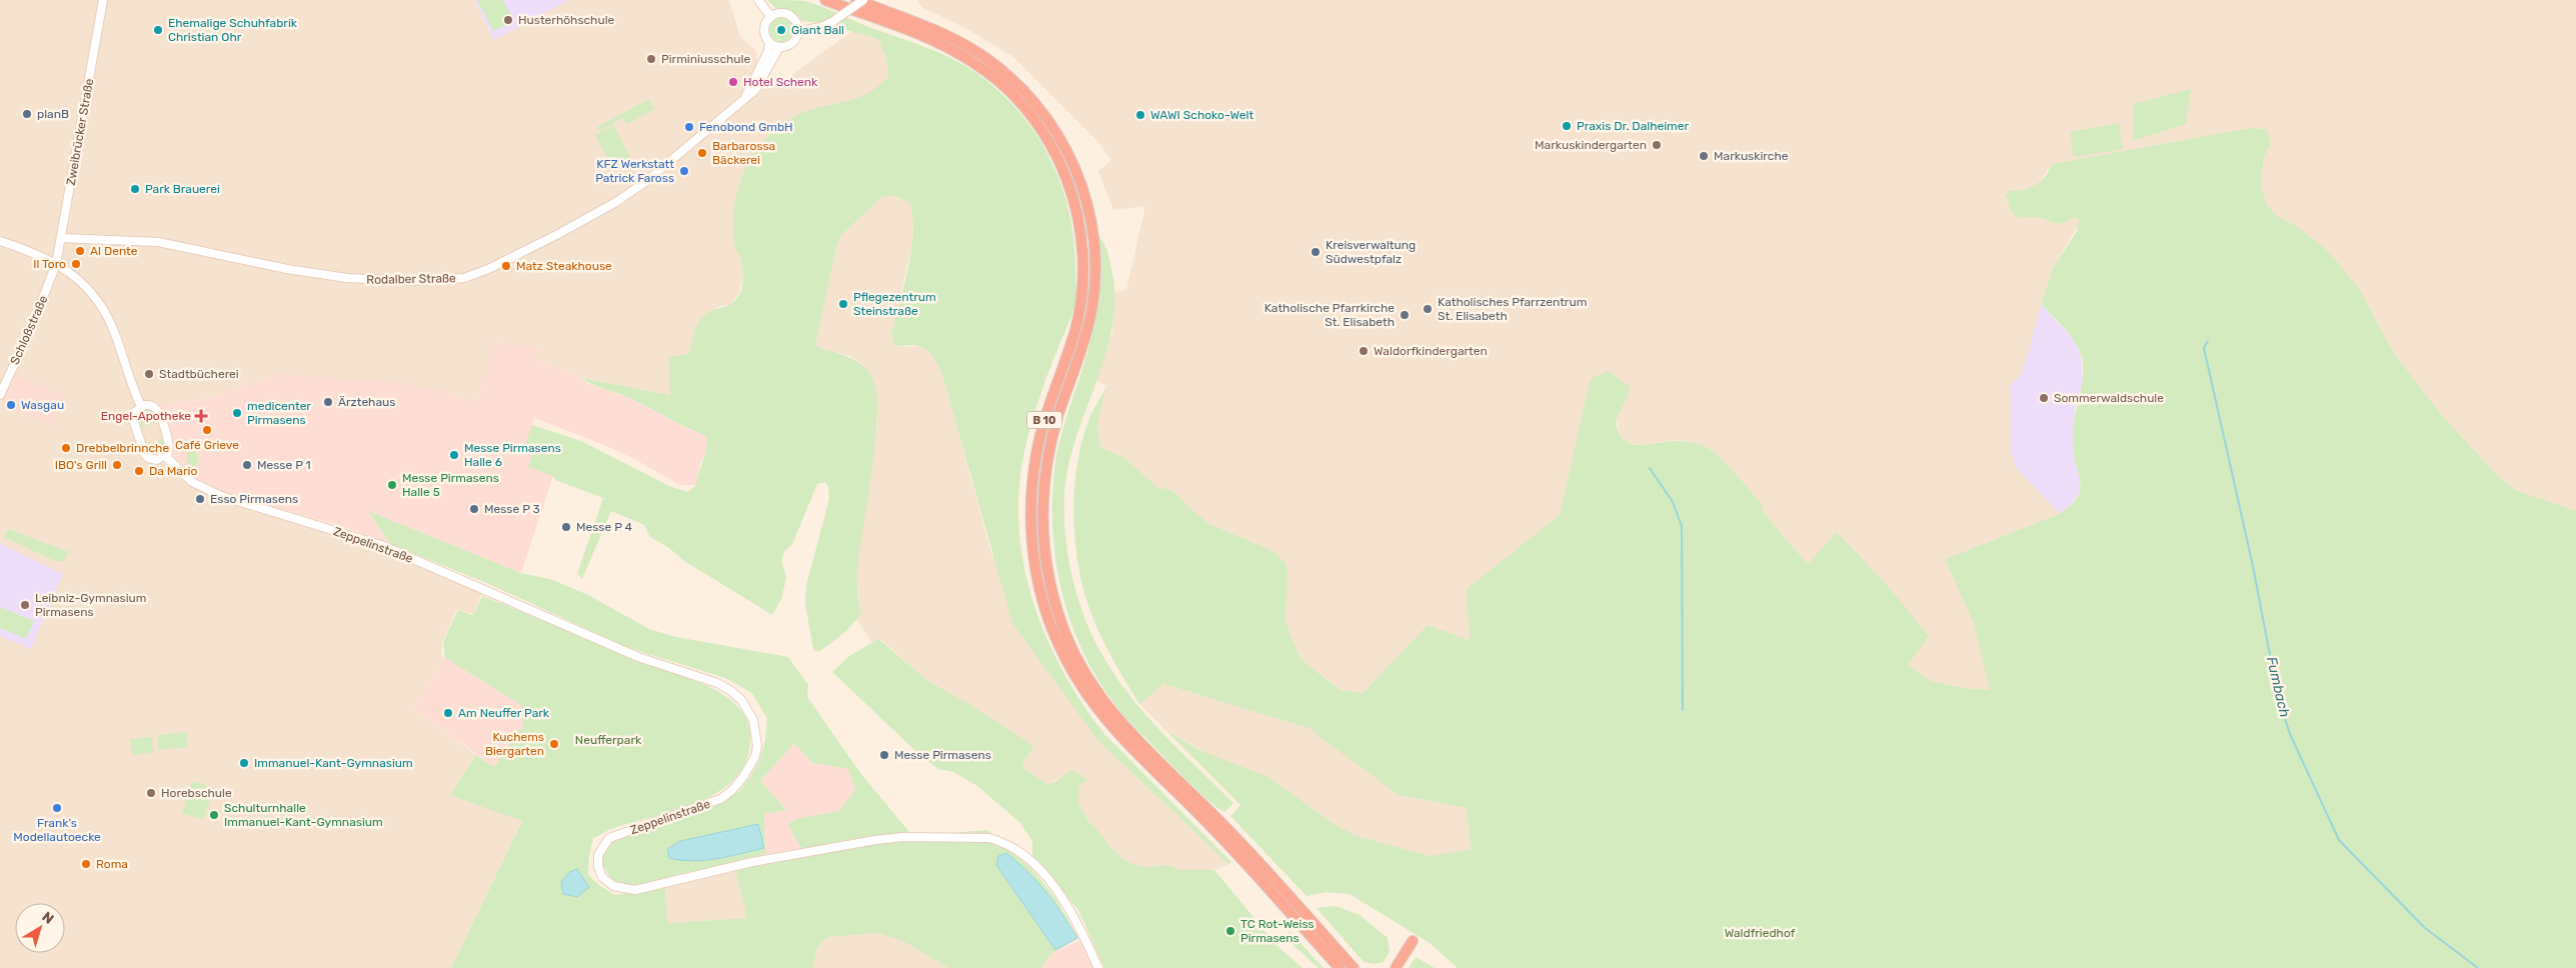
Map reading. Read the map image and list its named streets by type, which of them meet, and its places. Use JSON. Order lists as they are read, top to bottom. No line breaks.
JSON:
{"streets":{"highway":["B 10"],"street":["Zweibrücker Straße","Rodalber Straße","Schloßstraße","Zeppelinstraße"]},"crossings":[["Zweibrücker Straße","Rodalber Straße"],["Zweibrücker Straße","Schloßstraße"]],"water":["Fumbach"],"parks":["Neufferpark","Waldfriedhof"],"places":{"other":["Husterhöhschule","Ehemalige Schuhfabrik Christian Ohr","Giant Ball","Pirminiusschule","Hotel Schenk","planB","WAWI Schoko-Welt","Praxis Dr. Dalheimer","Fenobond GmbH","Markuskindergarten","Barbarossa Bäckerei","Markuskirche","KFZ Werkstatt Patrick Faross","Park Brauerei","Al Dente","Kreisverwaltung Südwestpfalz","Il Toro","Matz Steakhouse","Pflegezentrum Steinstraße","Katholisches Pfarrzentrum St. Elisabeth","Katholische Pfarrkirche St. Elisabeth","Waldorfkindergarten","Stadtbücherei","Sommerwaldschule","Ärztehaus","Wasgau","medicenter Pirmasens","Café Grieve","Drebbelbrinnche","Messe Pirmasens Halle 6","IBO's Grill","Messe P 1","Da Mario","Messe Pirmasens Halle 5","Esso Pirmasens","Messe P 3","Messe P 4","Leibniz-Gymnasium Pirmasens","Am Neuffer Park","Kuchems Biergarten","Messe Pirmasens","Immanuel-Kant-Gymnasium","Horebschule","Frank's Modellautoecke","Schulturnhalle Immanuel-Kant-Gymnasium","Roma","TC Rot-Weiss Pirmasens"],"health":["Engel-Apotheke"]},"north":"top right"}
